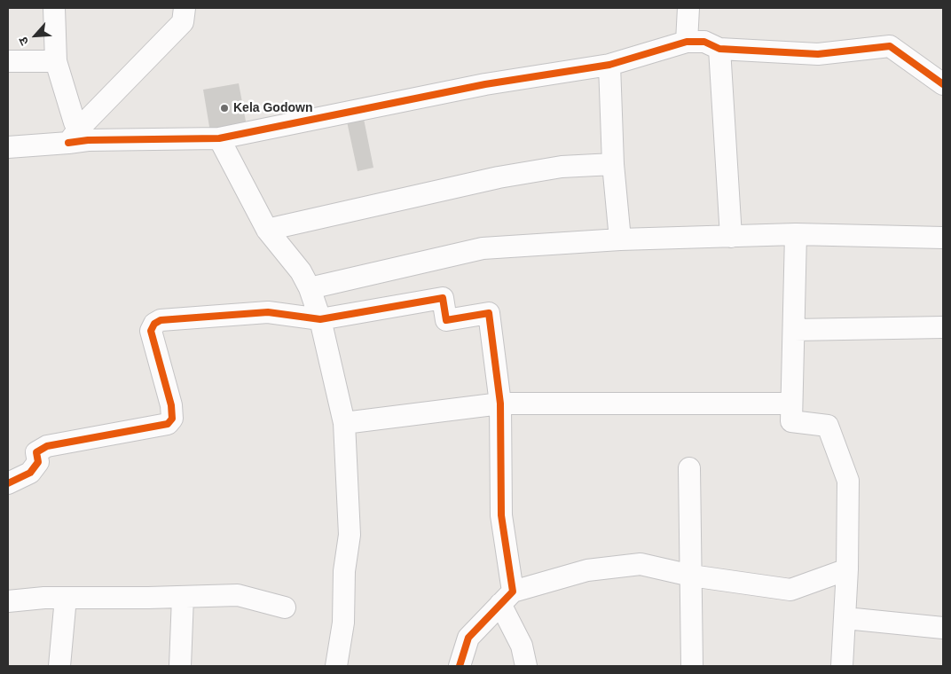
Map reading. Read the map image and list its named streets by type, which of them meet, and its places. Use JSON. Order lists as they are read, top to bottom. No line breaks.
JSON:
{"places":["Kela Godown"],"north":"bottom left"}
